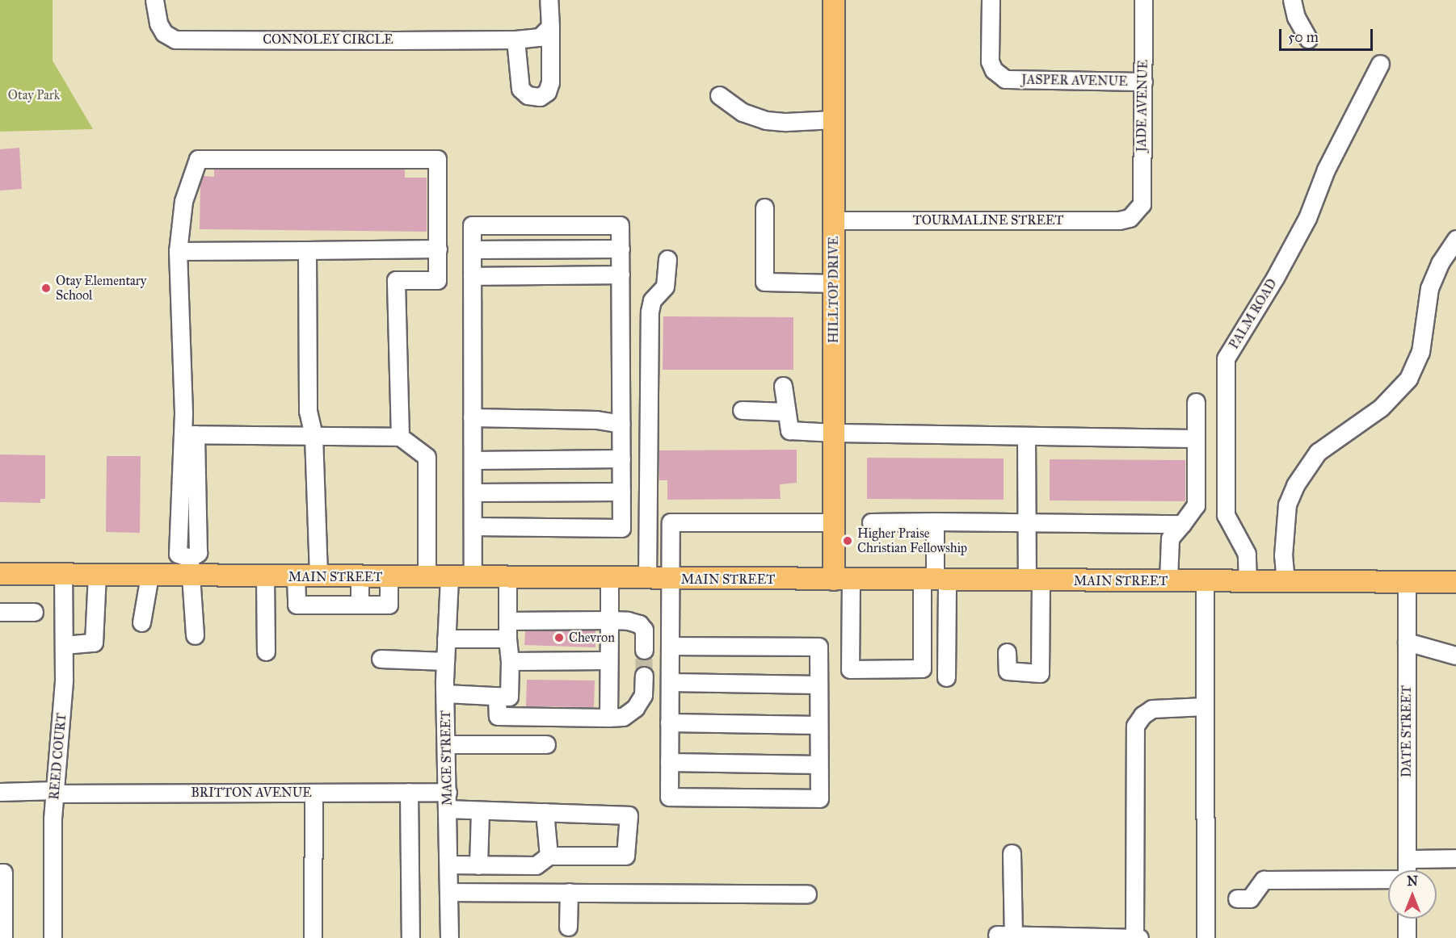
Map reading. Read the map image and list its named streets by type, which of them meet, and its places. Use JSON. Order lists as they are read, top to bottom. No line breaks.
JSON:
{"streets":{"main road":["HILLTOP DRIVE","MAIN STREET"],"street":["CONNOLEY CIRCLE","JASPER AVENUE","JADE AVENUE","TOURMALINE STREET","PALM ROAD","DATE STREET","REED COURT","MACE STREET","BRITTON AVENUE"]},"crossings":[["JASPER AVENUE","JADE AVENUE"],["JADE AVENUE","TOURMALINE STREET"],["TOURMALINE STREET","HILLTOP DRIVE"],["HILLTOP DRIVE","MAIN STREET"],["PALM ROAD","MAIN STREET"],["MAIN STREET","DATE STREET"],["MAIN STREET","REED COURT"],["MAIN STREET","MACE STREET"],["REED COURT","BRITTON AVENUE"],["MACE STREET","BRITTON AVENUE"]],"parks":["Otay Park"],"places":["Otay Elementary School","Higher Praise Christian Fellowship","Chevron"],"scale_bar":"50 m","north":"top"}
